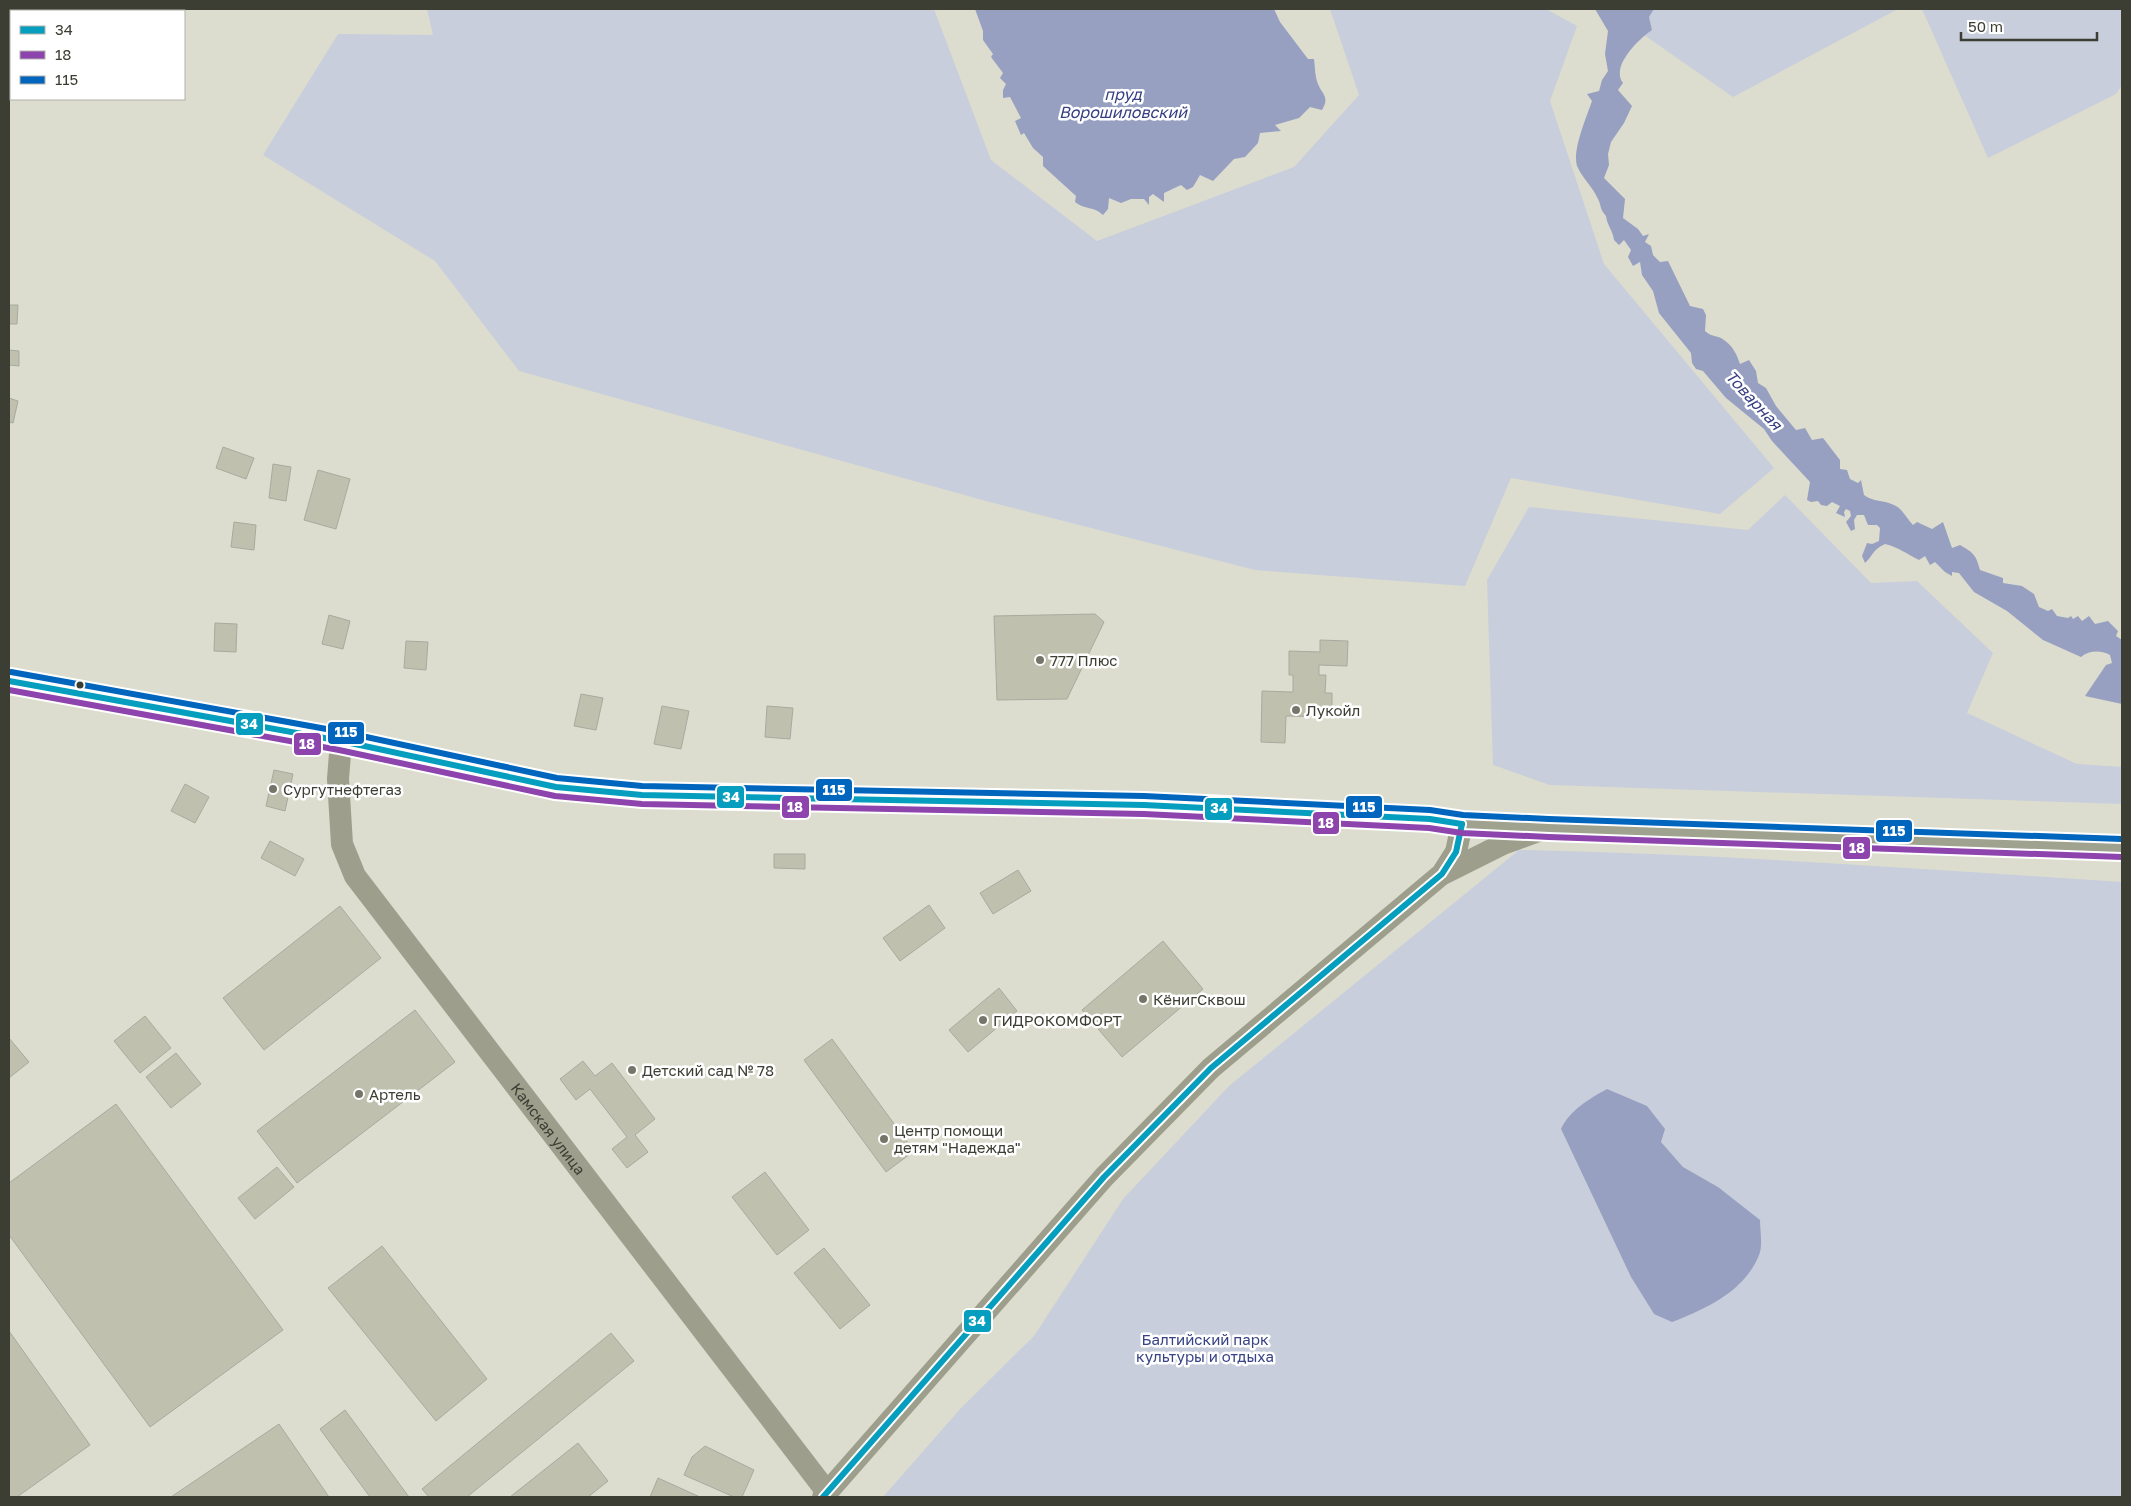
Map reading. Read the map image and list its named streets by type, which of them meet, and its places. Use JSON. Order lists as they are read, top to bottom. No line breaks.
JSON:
{"streets":{"main road":["Камская улица"]},"water":["пруд Ворошиловский","Товарная"],"parks":["Балтийский парк культуры и отдыха"],"places":["777 Плюс","Лукойл","Сургутнефтегаз","КёнигСквош","ГИДРОКОМФОРТ","Детский сад № 78","Артель","Центр помощи детям \"Надежда\""],"lines":["transit line 115","transit line 34","transit line 18"],"legend":["34","18","115"],"scale_bar":"50 m"}
